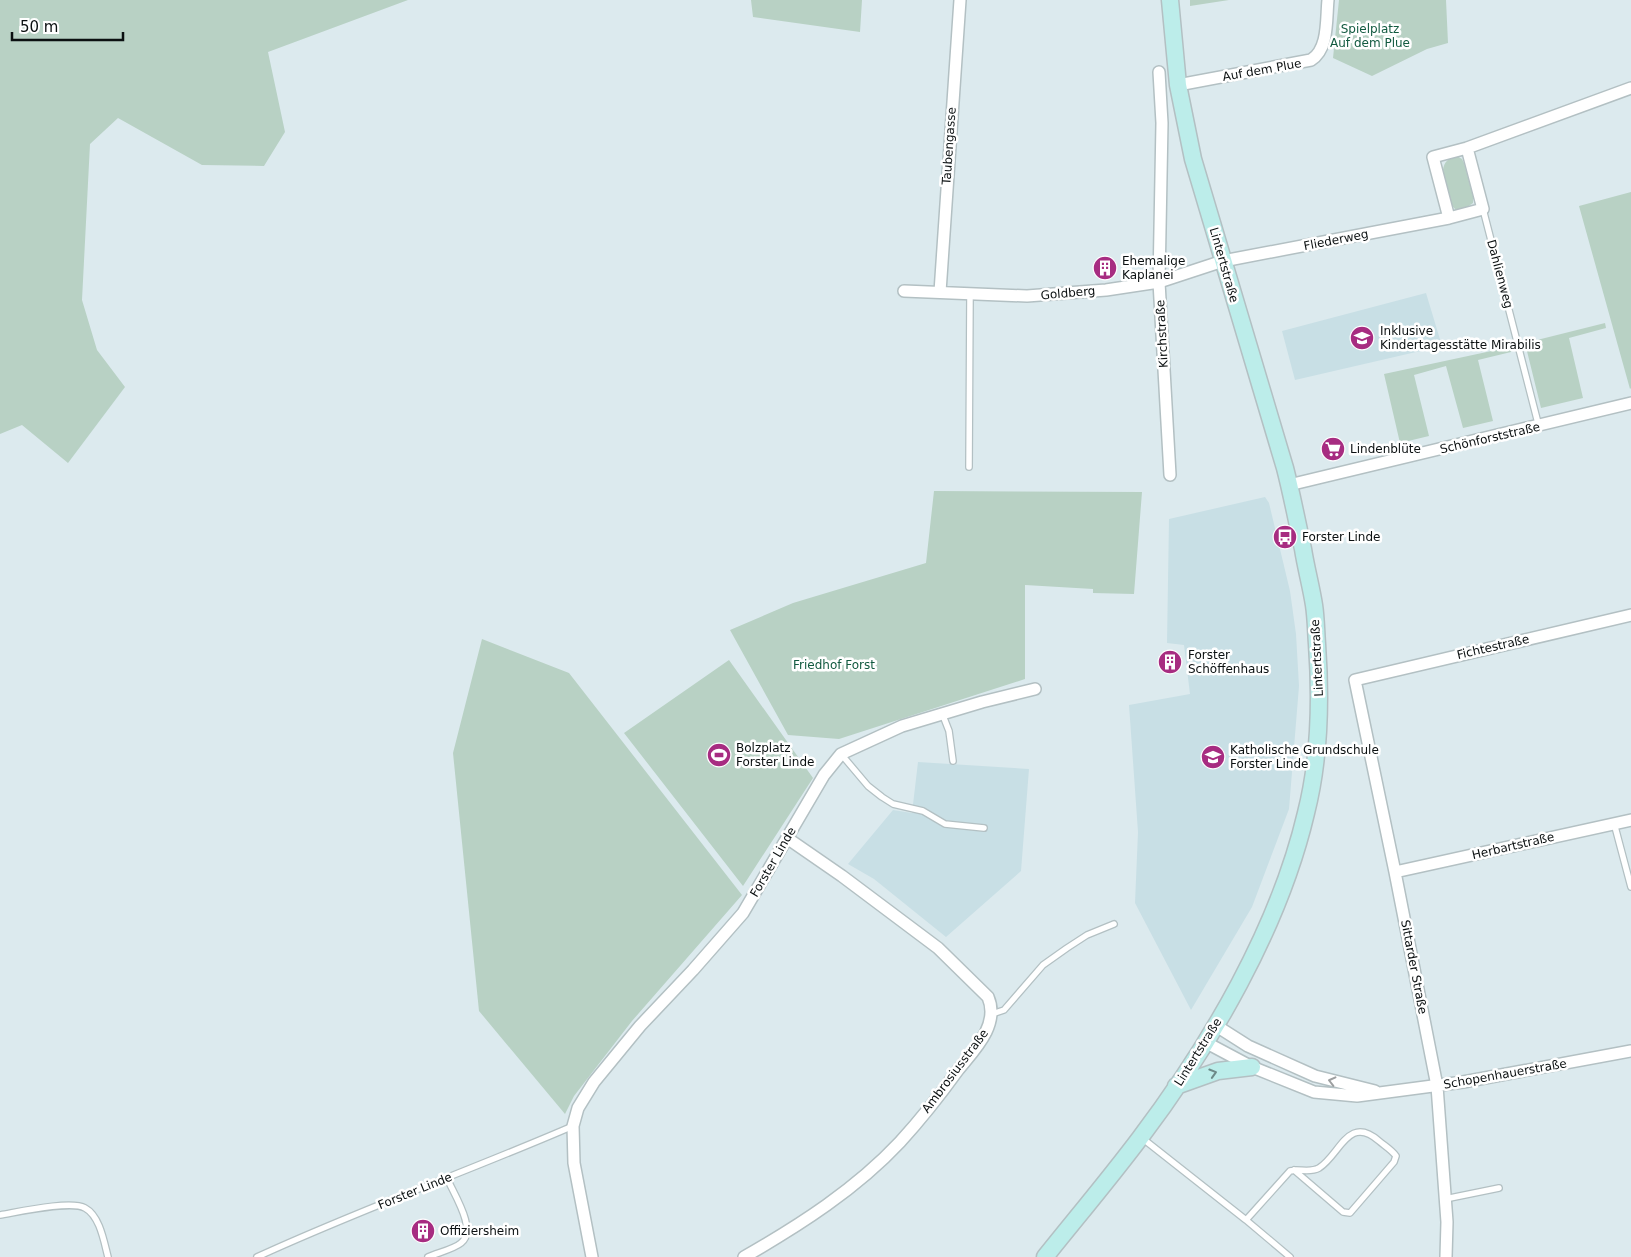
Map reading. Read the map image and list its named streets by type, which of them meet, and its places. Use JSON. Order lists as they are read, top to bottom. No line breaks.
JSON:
{"streets":{"main road":["Lintertstraße"],"street":["Auf dem Plue","Taubengasse","Fliederweg","Goldberg","Kirchstraße","Schönforststraße","Fichtestraße","Herbartstraße","Forster Linde","Sittarder Straße","Ambrosiusstraße","Schopenhauerstraße"],"lane":["Dahlienweg"]},"crossings":[["Auf dem Plue","Lintertstraße"],["Taubengasse","Goldberg"],["Fliederweg","Lintertstraße"],["Fliederweg","Dahlienweg"],["Fliederweg","Goldberg"],["Lintertstraße","Goldberg"],["Lintertstraße","Schönforststraße"],["Lintertstraße","Schopenhauerstraße"],["Dahlienweg","Schönforststraße"],["Goldberg","Kirchstraße"],["Fichtestraße","Sittarder Straße"],["Herbartstraße","Sittarder Straße"],["Forster Linde","Ambrosiusstraße"],["Sittarder Straße","Schopenhauerstraße"]],"parks":["Spielplatz Auf dem Plue","Friedhof Forst"],"places":{"building":["Ehemalige Kaplanei","Forster Schöffenhaus","Offiziersheim"],"school or university":["Inklusive Kindertagesstätte Mirabilis","Katholische Grundschule Forster Linde"],"supermarket":["Lindenblüte"],"bus stop":["Forster Linde"],"sports":["Bolzplatz Forster Linde"]},"scale_bar":"50 m"}
